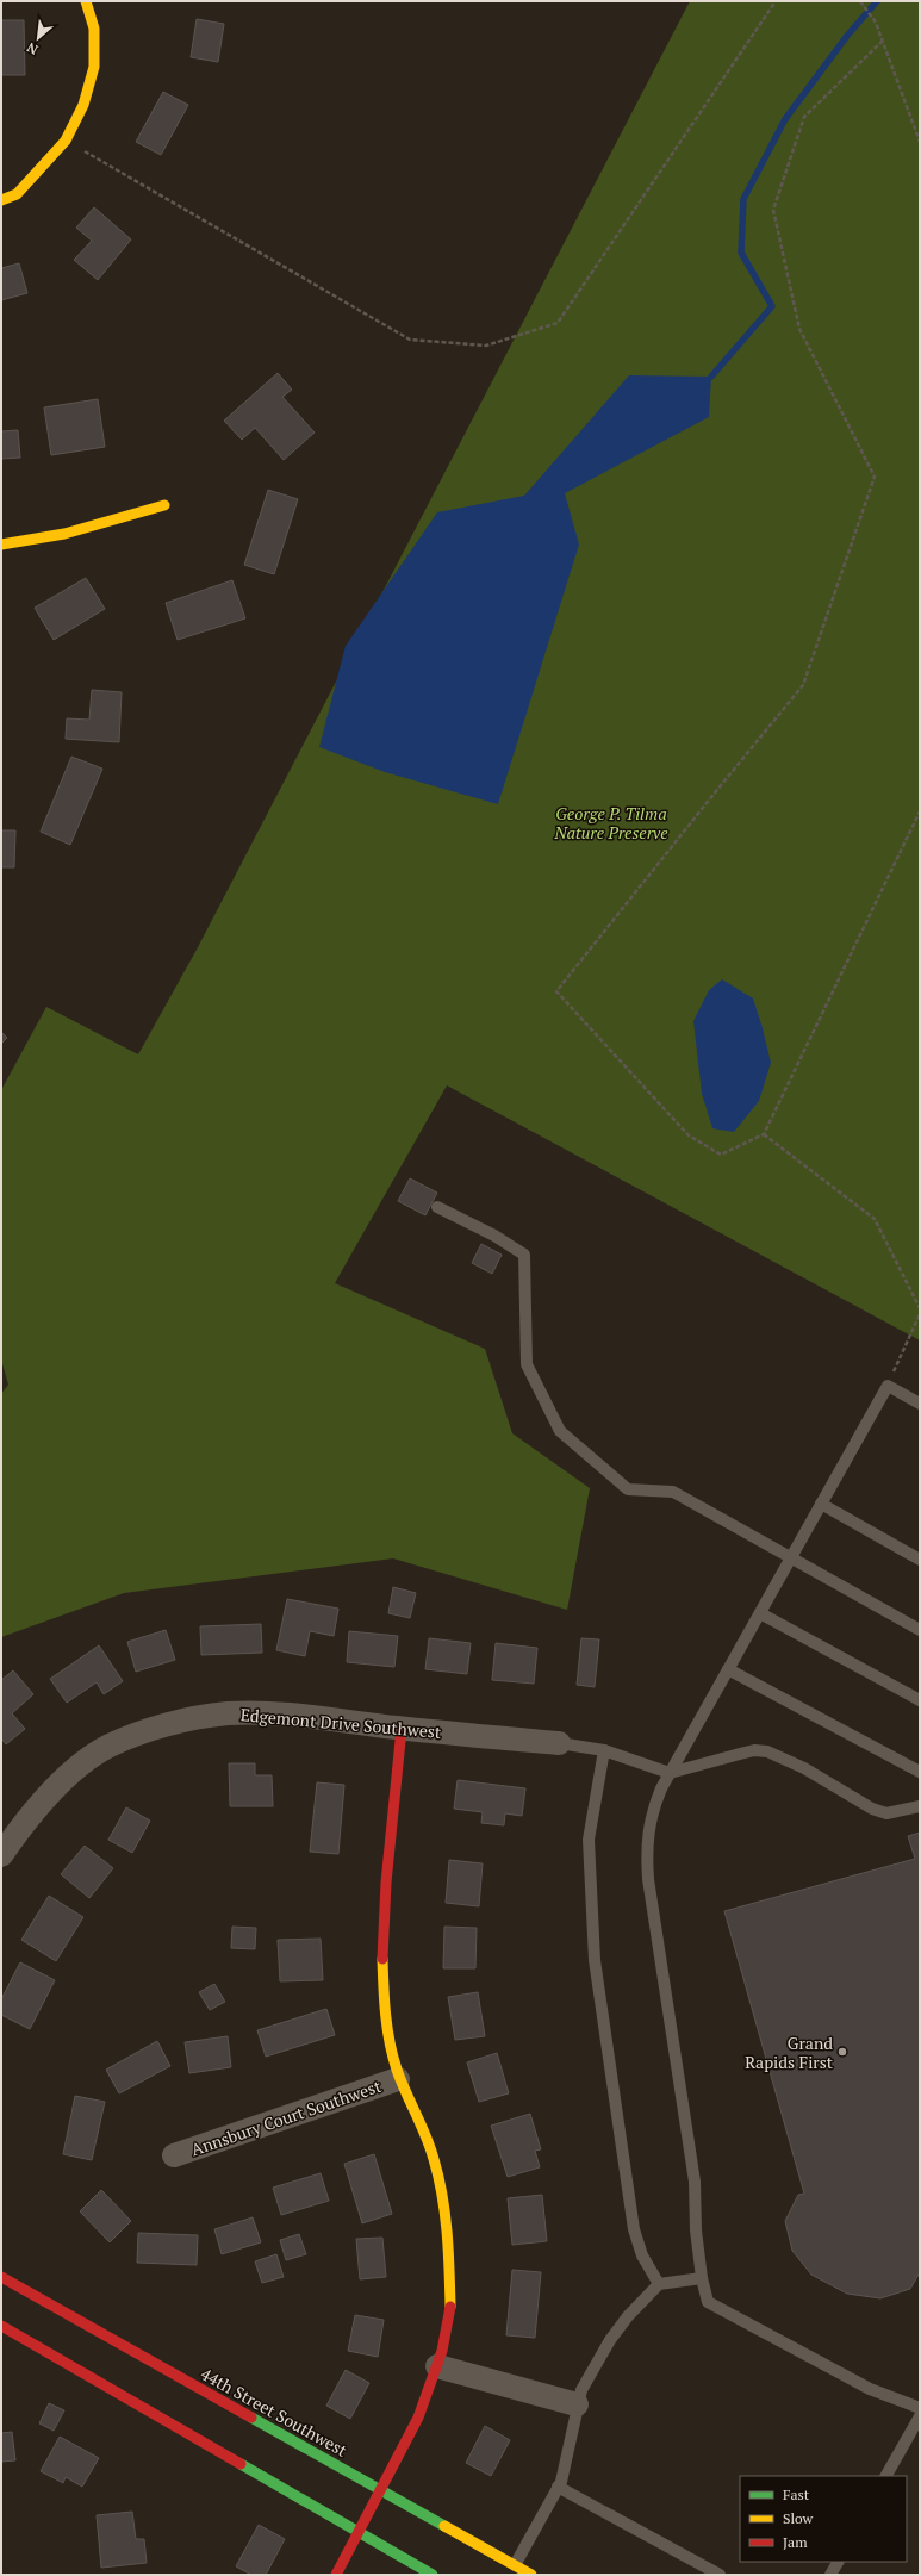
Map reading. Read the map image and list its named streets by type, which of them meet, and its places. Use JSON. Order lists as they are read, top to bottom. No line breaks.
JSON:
{"streets":{"street":["Edgemont Drive Southwest","Annsbury Court Southwest","44th Street Southwest"]},"parks":["George P. Tilma Nature Preserve"],"places":["Grand Rapids First"],"legend":["Fast","Slow","Jam"],"north":"bottom left"}
